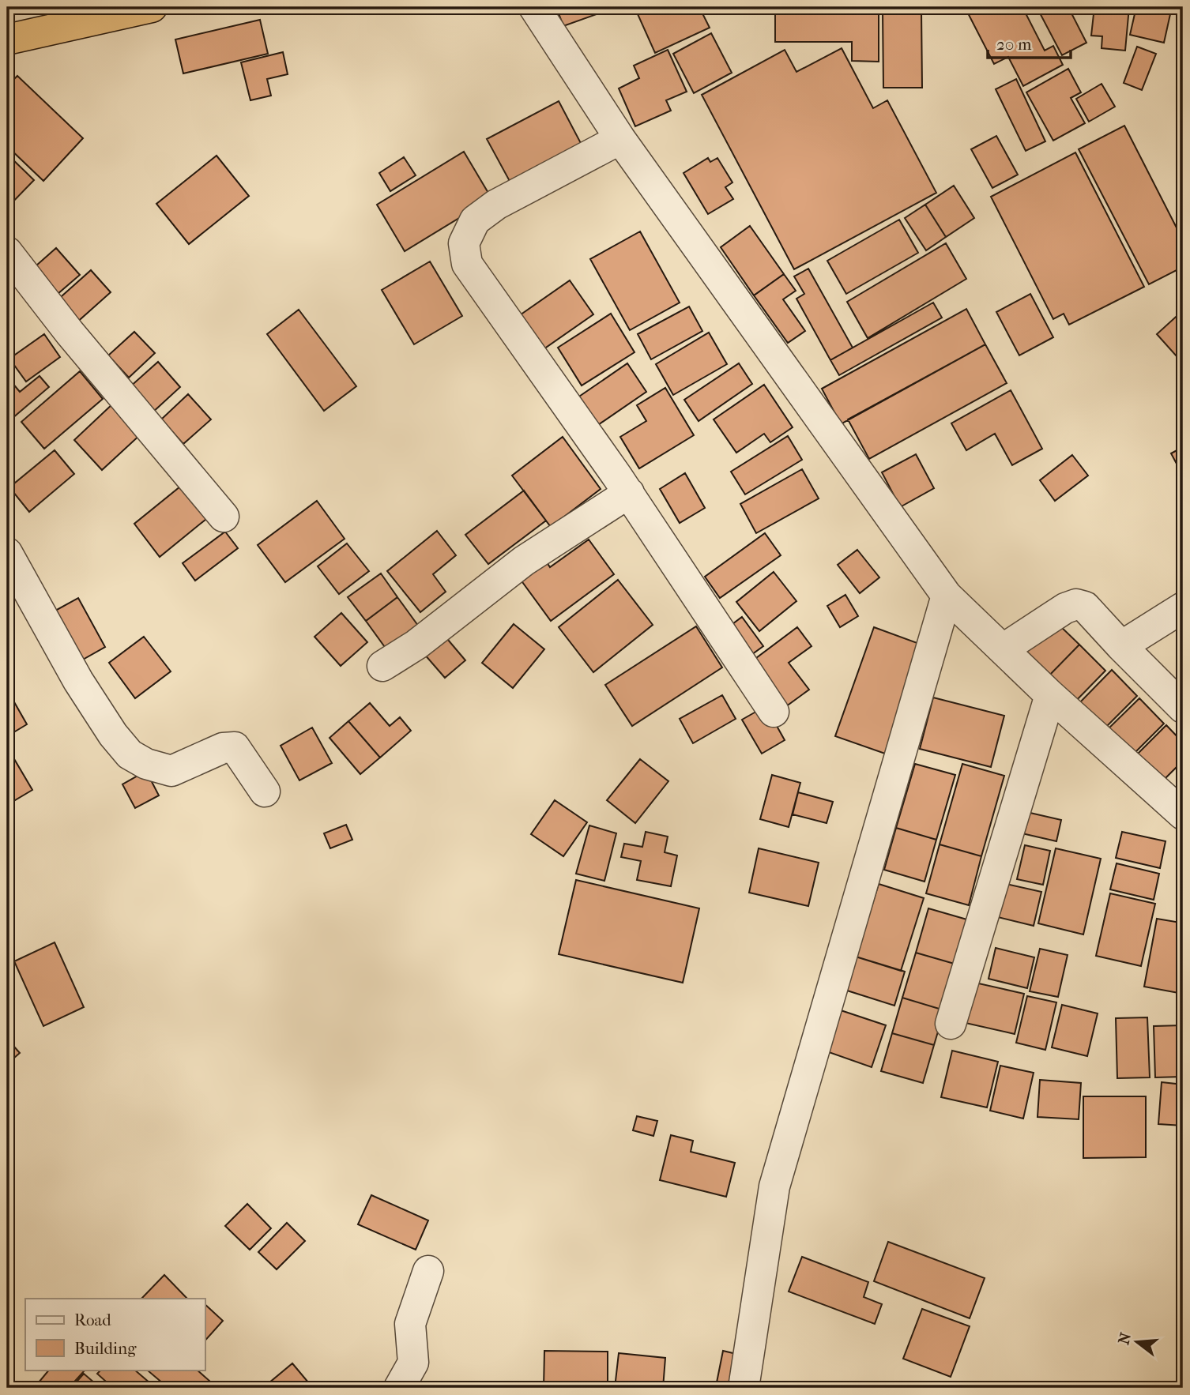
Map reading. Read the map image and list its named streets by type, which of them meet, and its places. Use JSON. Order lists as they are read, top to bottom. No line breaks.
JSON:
{"legend":["Road","Building"],"scale_bar":"20 m","north":"left"}
